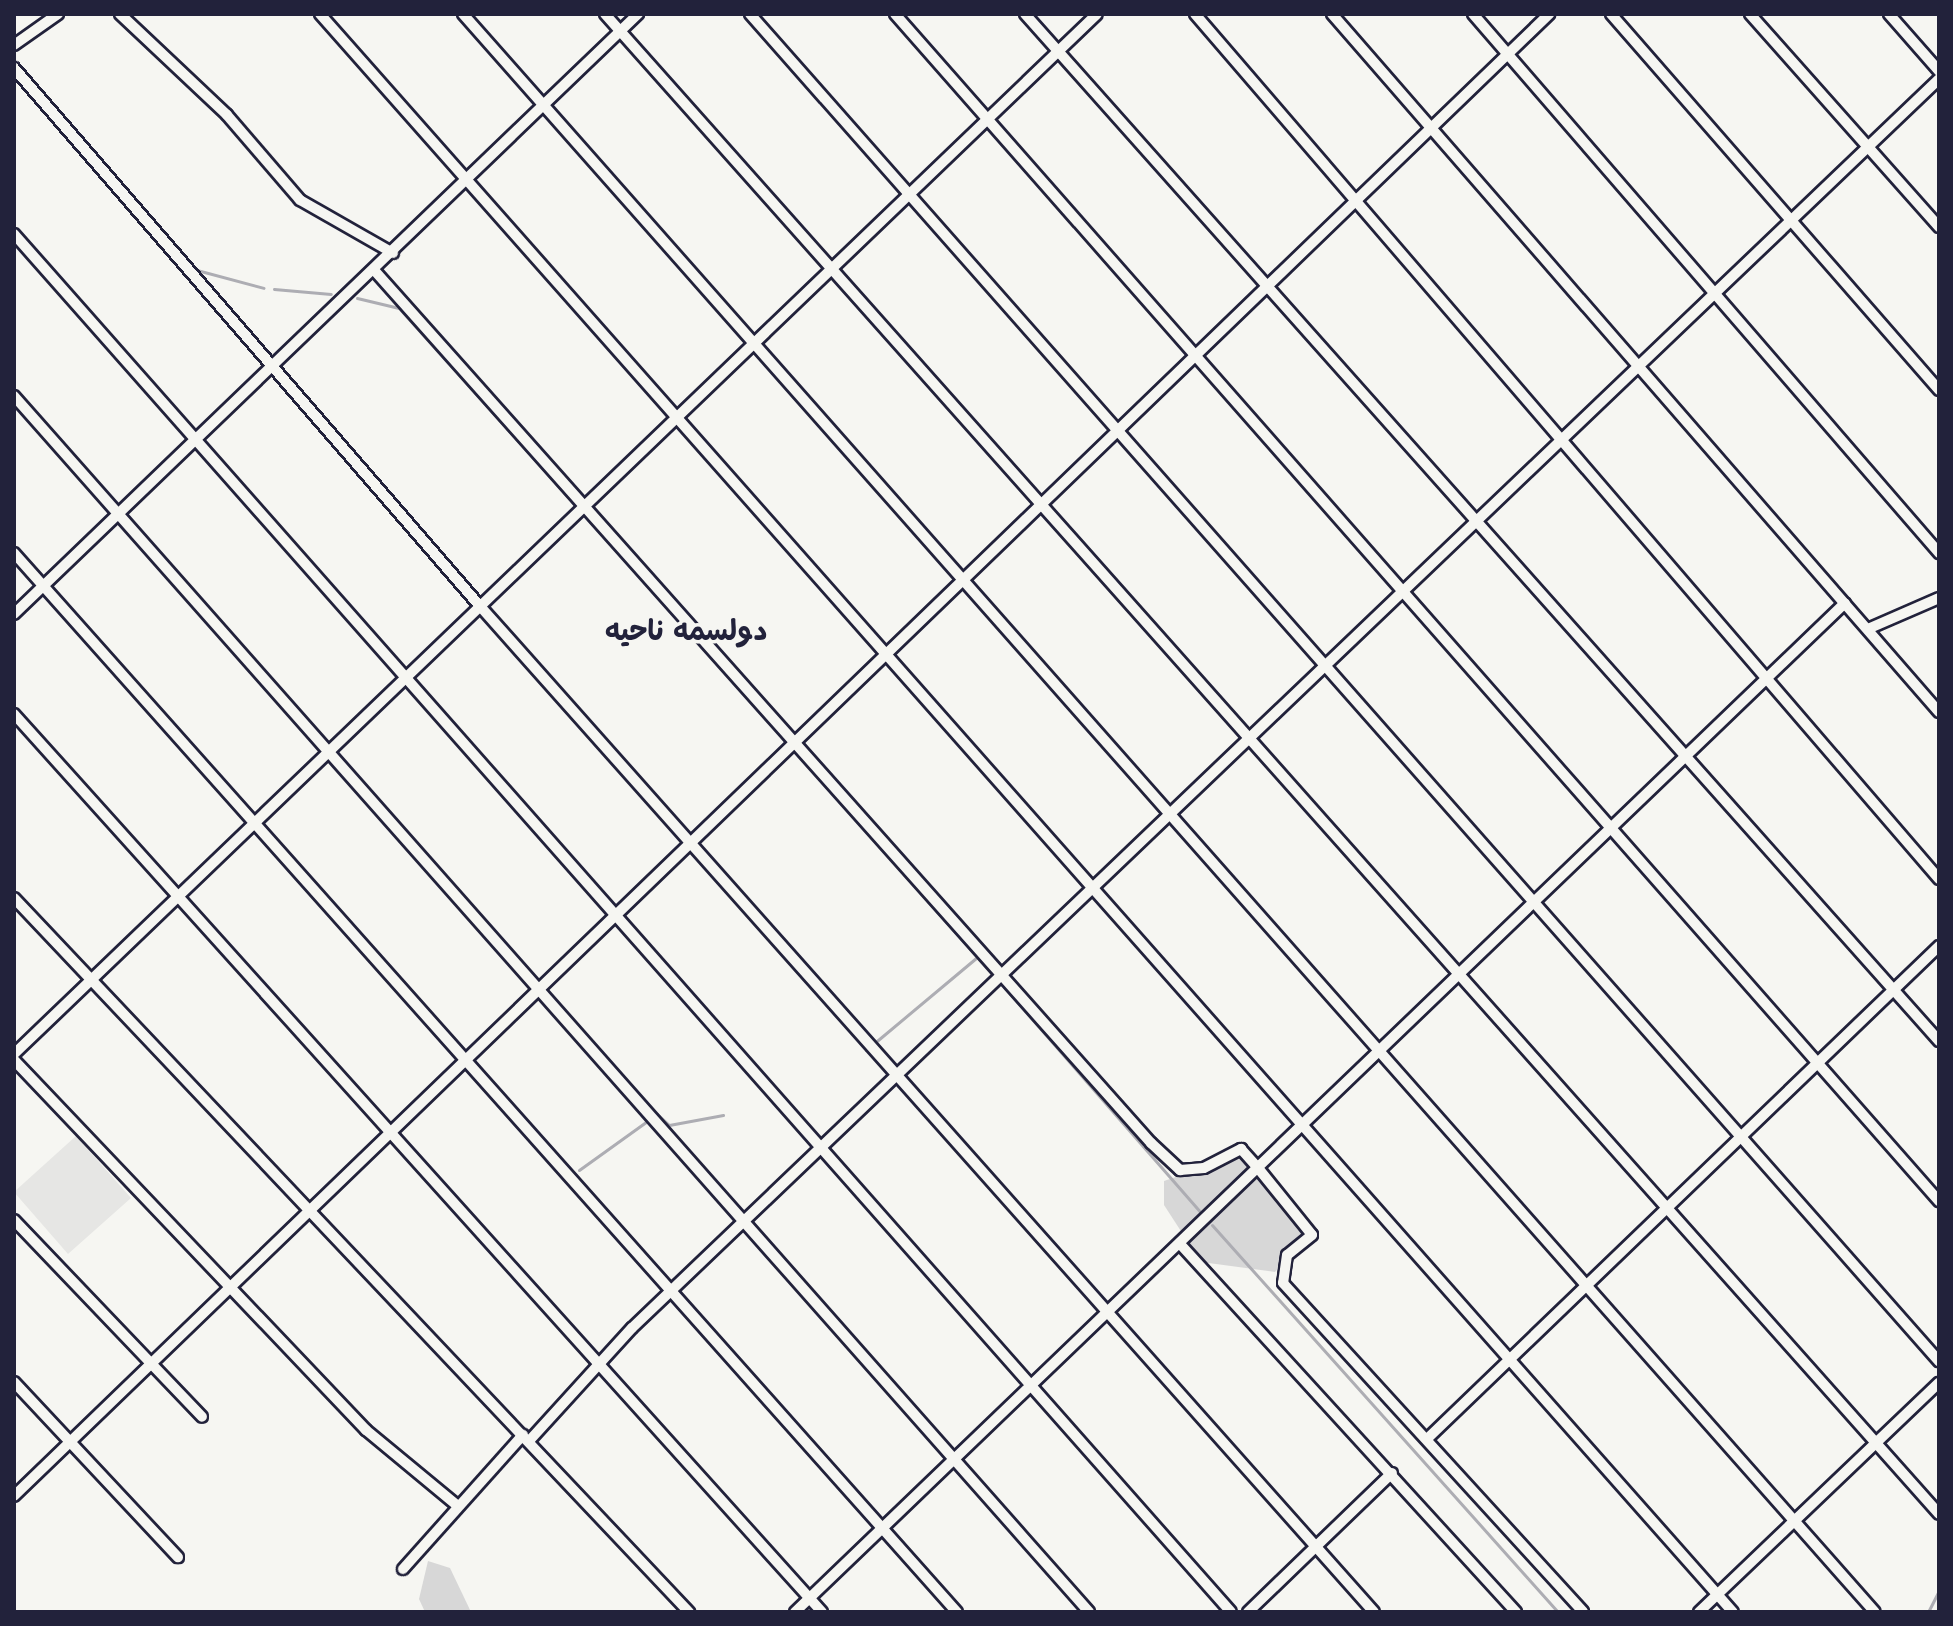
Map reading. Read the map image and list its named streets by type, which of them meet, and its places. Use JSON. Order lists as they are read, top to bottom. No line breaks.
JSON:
{"districts":["دولسمه ناحیه"]}
